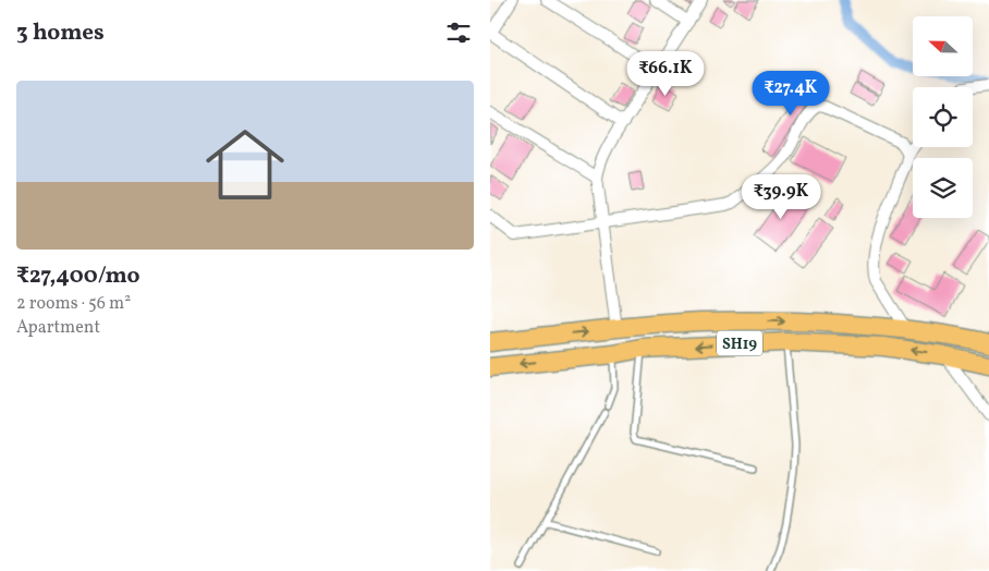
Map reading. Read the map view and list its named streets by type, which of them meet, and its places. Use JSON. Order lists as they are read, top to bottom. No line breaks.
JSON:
{"streets":{"main road":["SH19"]},"north":"left","page":{"heading":"3 homes","price":["₹66.1K","₹27.4K","₹39.9K"],"list":[{"name":"₹27,400/mo","note":"2 rooms · 56 m² · Apartment"}]}}
